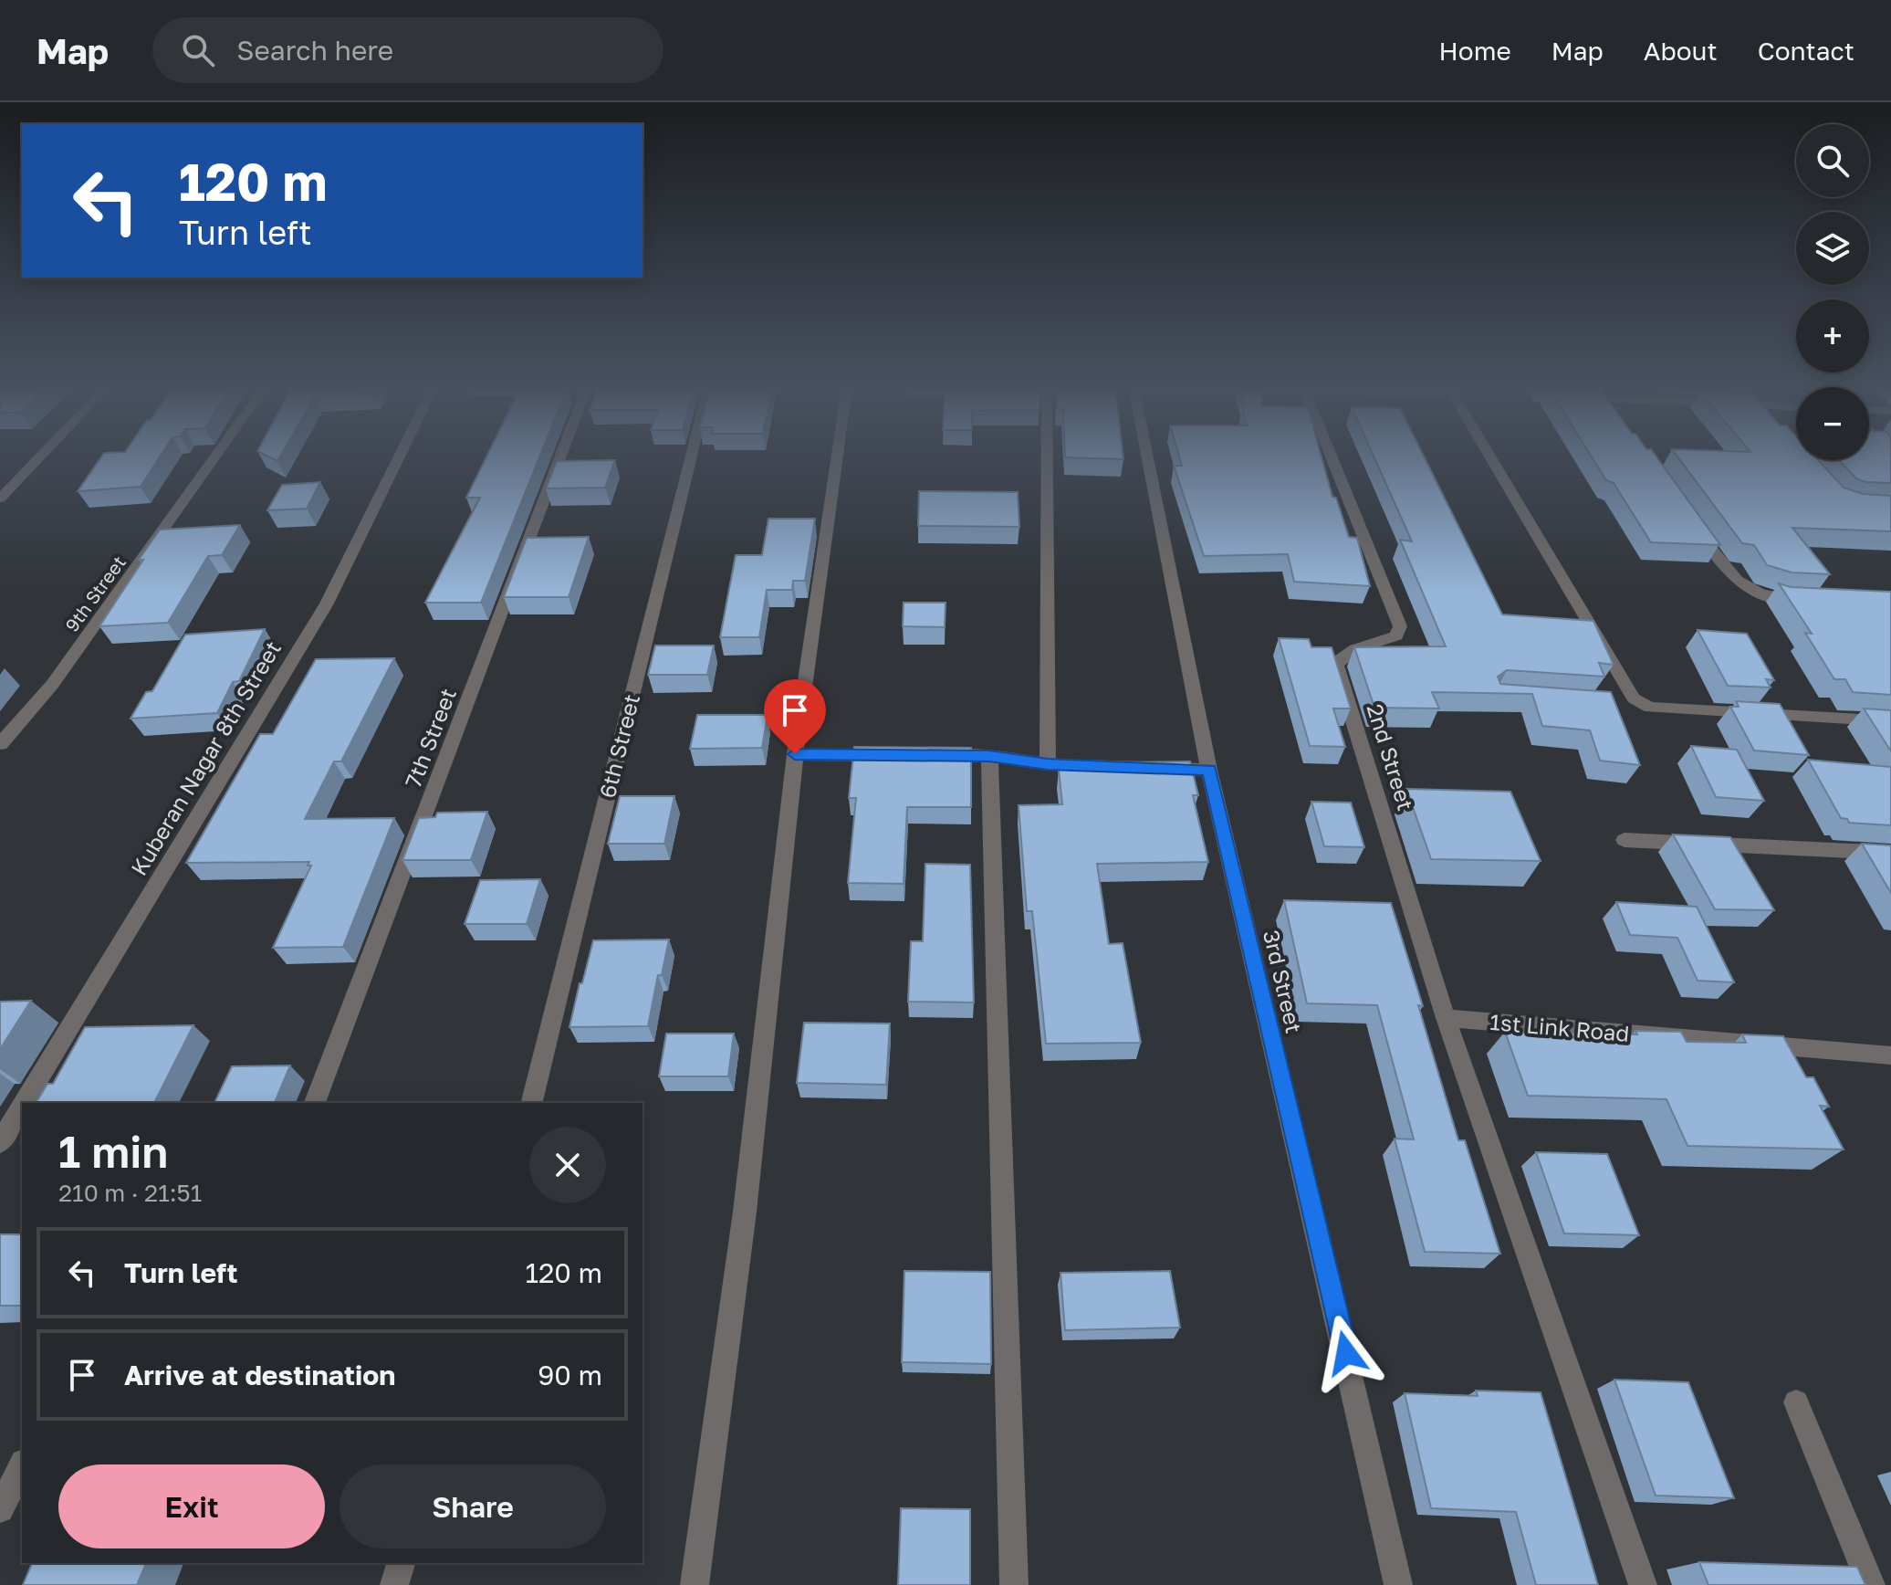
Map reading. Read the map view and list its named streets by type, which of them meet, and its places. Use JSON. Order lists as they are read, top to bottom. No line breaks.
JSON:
{"streets":{"street":["9th Street","7th Street","6th Street","2nd Street","Kuberan Nagar 8th Street","3rd Street","1st Link Road"]},"crossings":[["2nd Street","1st Link Road"]],"page":{"header":"Map","search":"Search here","nav":["Home","Map","About","Contact"],"map_buttons":["+","−"],"turn":["120 m","Turn left"],"heading":["1 min","210 m · 21:51"],"list":[{"name":"Turn left","value":"120 m"},{"name":"Arrive at destination","value":"90 m"}],"buttons":["Exit","Share"]}}
